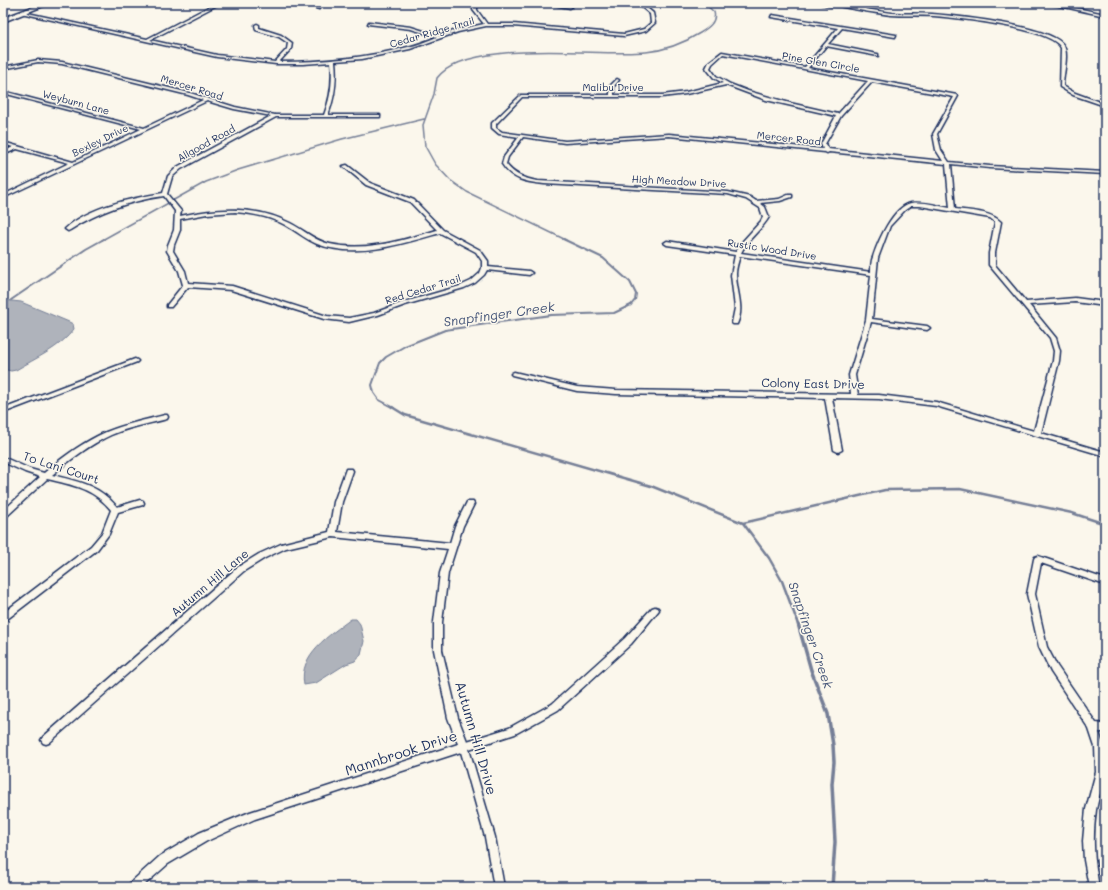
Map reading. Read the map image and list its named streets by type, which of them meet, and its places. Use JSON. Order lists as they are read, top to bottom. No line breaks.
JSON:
{"streets":{"street":["Cedar Ridge Trail","Pine Glen Circle","Mercer Road","Malibu Drive","Weyburn Lane","Bexley Drive","Allgood Road","High Meadow Drive","Rustic Wood Drive","Red Cedar Trail","Colony East Drive","To Lani Court","Autumn Hill Lane","Autumn Hill Drive","Mannbrook Drive"]},"crossings":[["Pine Glen Circle","Mercer Road"],["Pine Glen Circle","Malibu Drive"],["Mercer Road","Malibu Drive"],["Mercer Road","Bexley Drive"],["Mercer Road","Allgood Road"],["Mercer Road","High Meadow Drive"],["Weyburn Lane","Bexley Drive"],["Autumn Hill Lane","Autumn Hill Drive"],["Autumn Hill Drive","Mannbrook Drive"]],"water":["Snapfinger Creek"]}
